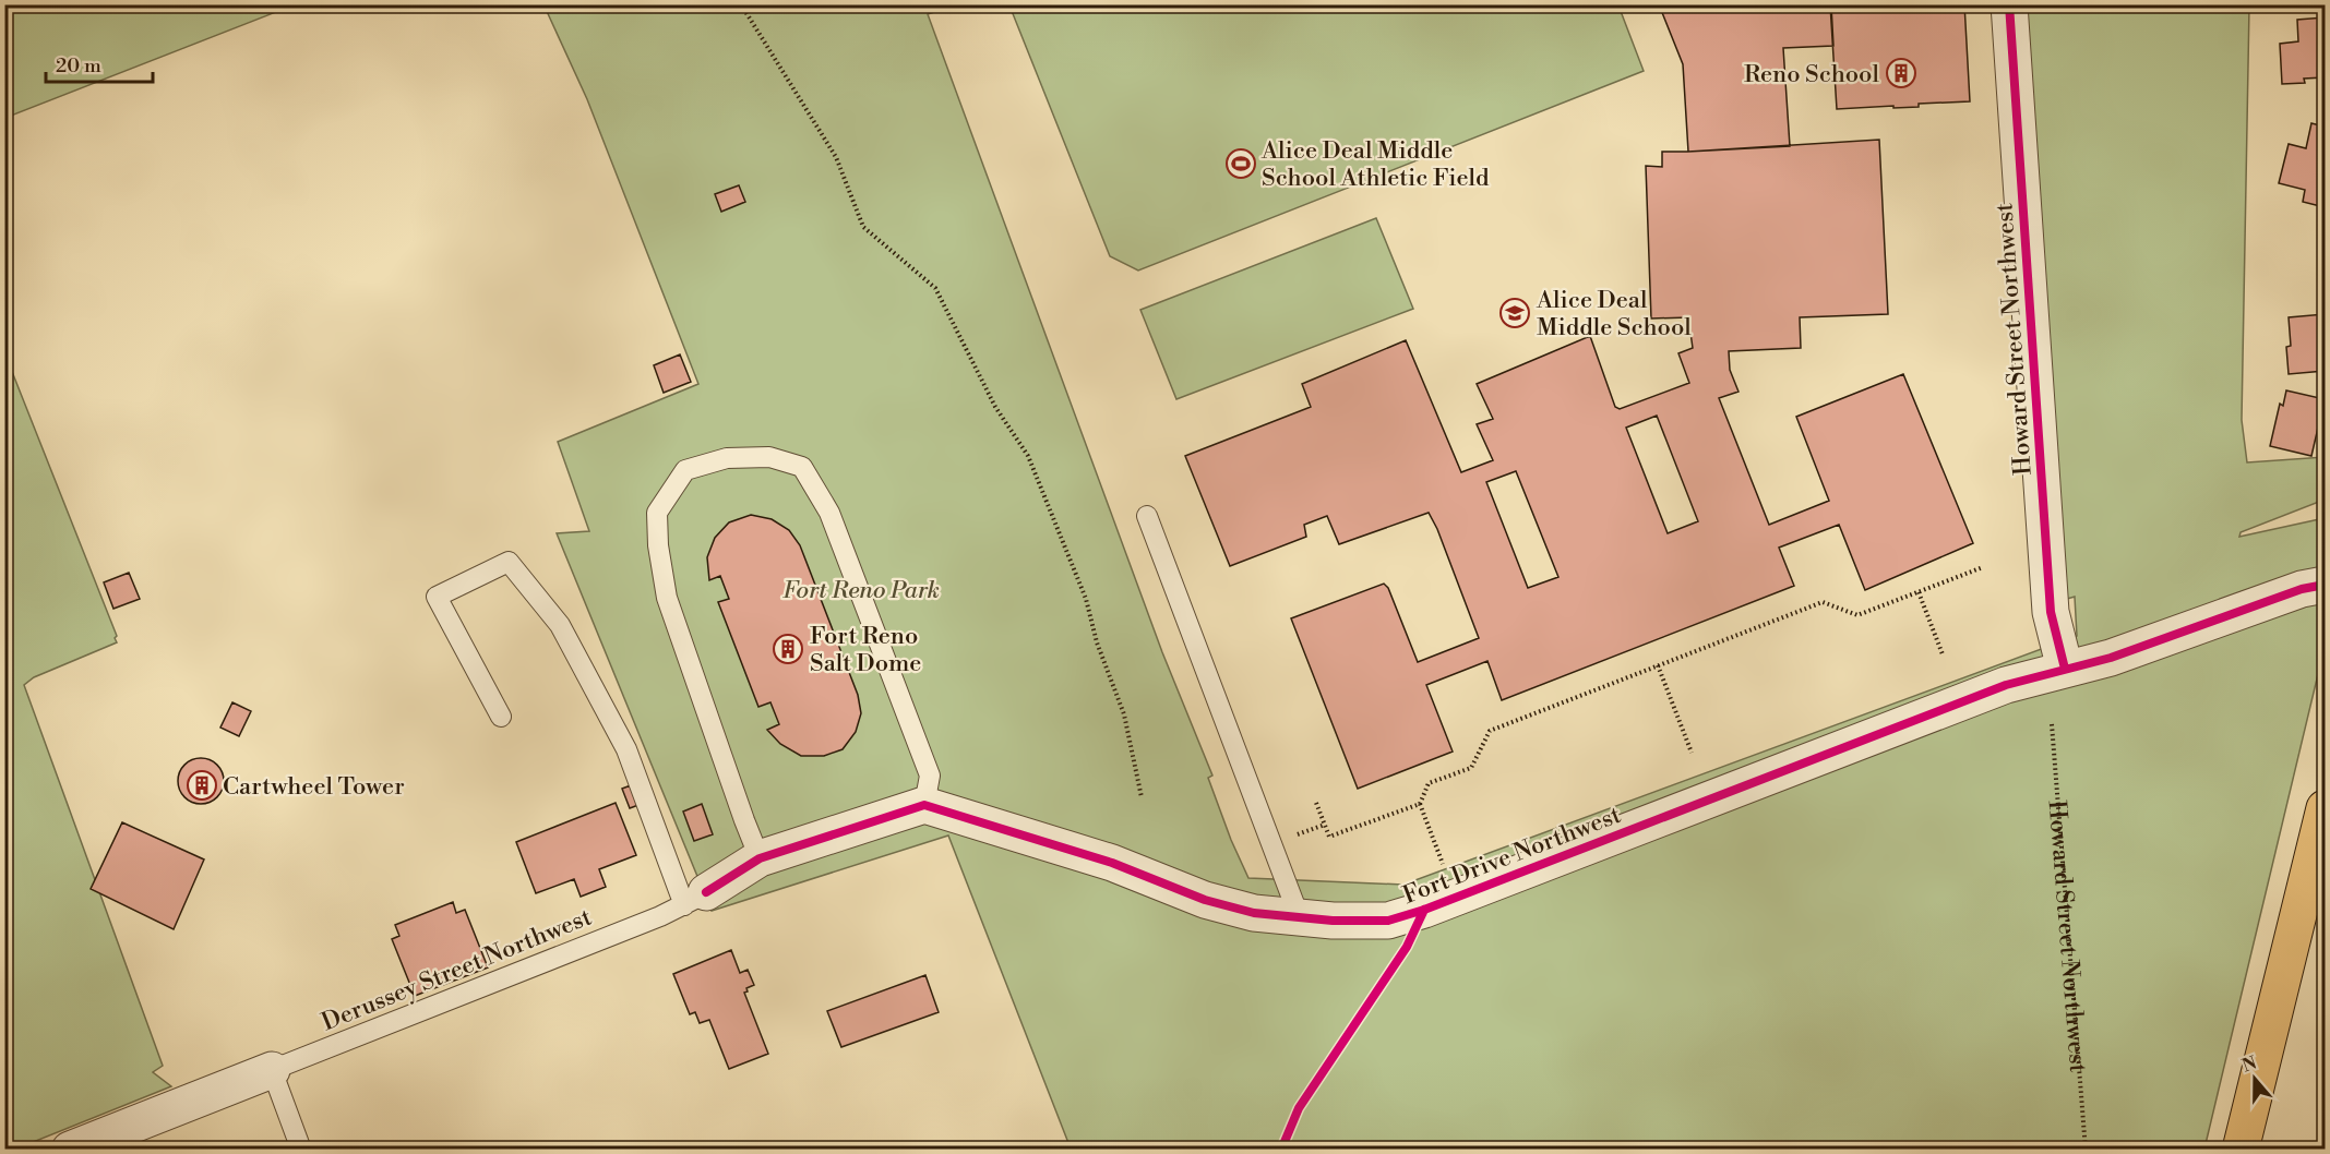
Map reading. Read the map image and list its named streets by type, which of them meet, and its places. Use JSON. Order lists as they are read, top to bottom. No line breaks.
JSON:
{"streets":{"street":["Howard Street Northwest","Fort Drive Northwest"],"lane":["Derussey Street Northwest"]},"crossings":[["Howard Street Northwest","Fort Drive Northwest"]],"parks":["Fort Reno Park"],"places":{"building":["Reno School","Fort Reno Salt Dome","Cartwheel Tower"],"sports":["Alice Deal Middle School Athletic Field"],"school or university":["Alice Deal Middle School"]},"scale_bar":"20 m","north":"top"}
